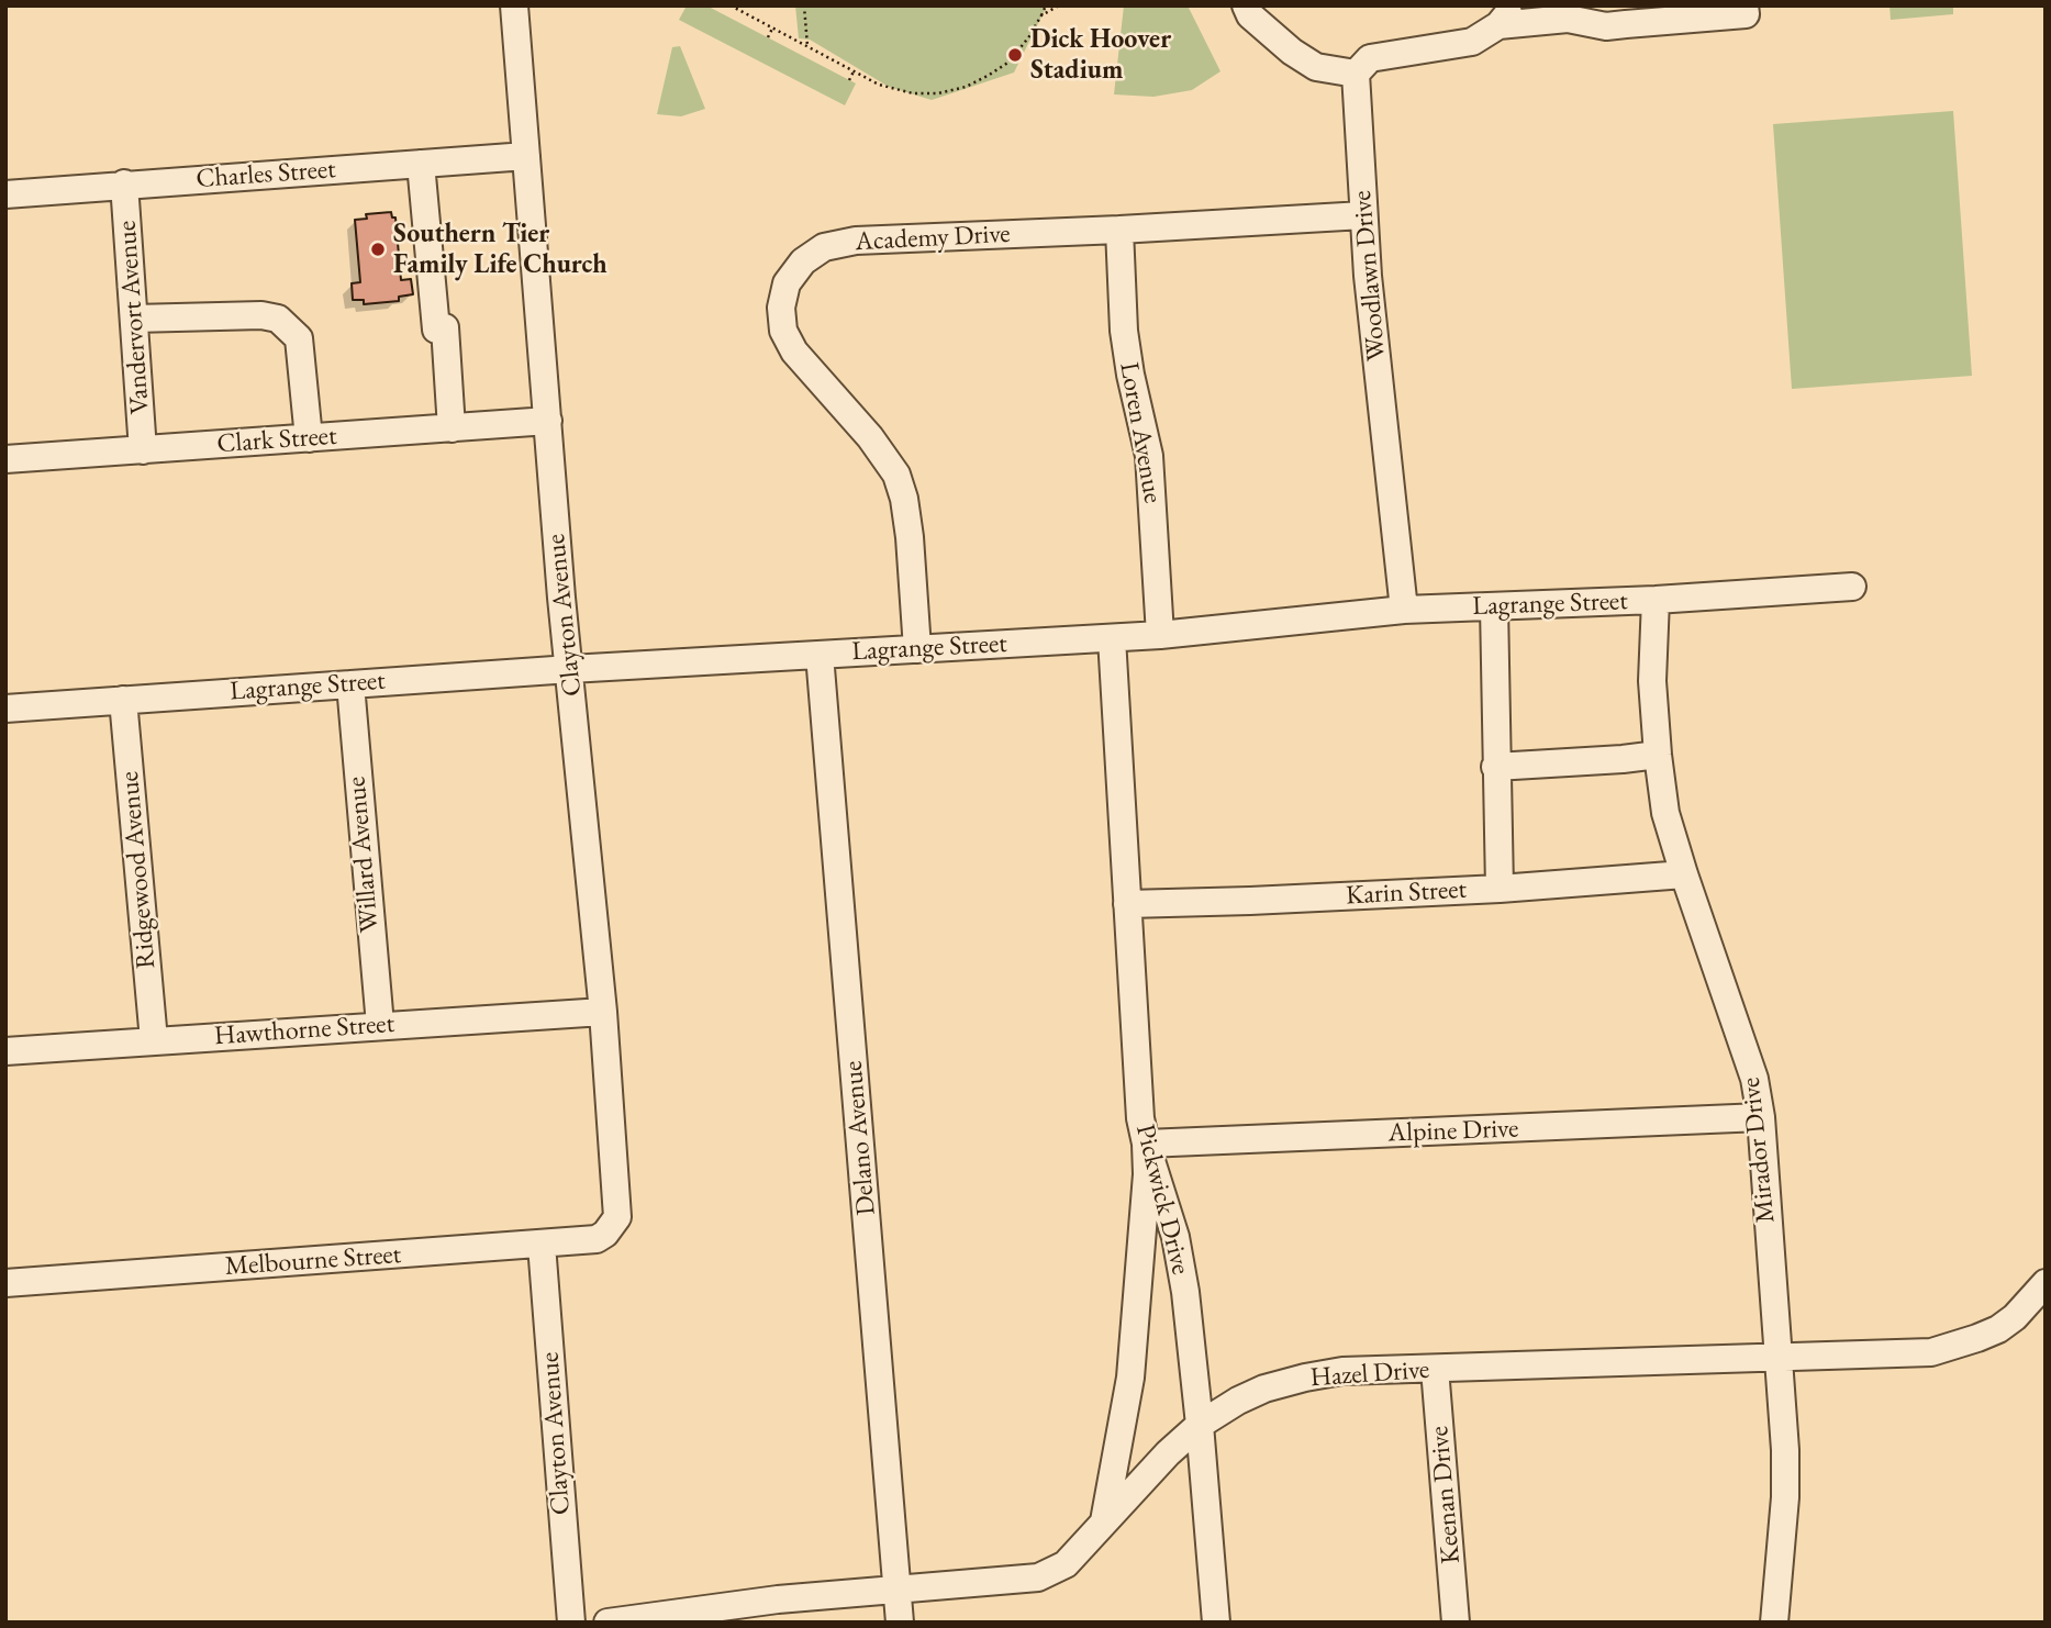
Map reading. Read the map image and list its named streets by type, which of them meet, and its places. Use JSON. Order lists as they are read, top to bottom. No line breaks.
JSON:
{"streets":{"street":["Charles Street","Academy Drive","Woodlawn Drive","Vandervort Avenue","Loren Avenue","Clark Street","Lagrange Street","Clayton Avenue","Willard Avenue","Ridgewood Avenue","Karin Street","Hawthorne Street","Alpine Drive","Delano Avenue","Mirador Drive","Pickwick Drive","Melbourne Street","Hazel Drive","Keenan Drive"]},"crossings":[["Charles Street","Vandervort Avenue"],["Charles Street","Clayton Avenue"],["Academy Drive","Woodlawn Drive"],["Academy Drive","Loren Avenue"],["Academy Drive","Lagrange Street"],["Woodlawn Drive","Lagrange Street"],["Vandervort Avenue","Clark Street"],["Loren Avenue","Lagrange Street"],["Clark Street","Clayton Avenue"],["Lagrange Street","Clayton Avenue"],["Lagrange Street","Willard Avenue"],["Lagrange Street","Ridgewood Avenue"],["Lagrange Street","Delano Avenue"],["Lagrange Street","Mirador Drive"],["Lagrange Street","Pickwick Drive"],["Clayton Avenue","Hawthorne Street"],["Clayton Avenue","Melbourne Street"],["Willard Avenue","Hawthorne Street"],["Ridgewood Avenue","Hawthorne Street"],["Karin Street","Mirador Drive"],["Karin Street","Pickwick Drive"],["Alpine Drive","Mirador Drive"],["Alpine Drive","Pickwick Drive"],["Delano Avenue","Hazel Drive"],["Mirador Drive","Hazel Drive"],["Pickwick Drive","Hazel Drive"],["Hazel Drive","Keenan Drive"]],"places":["Dick Hoover Stadium","Southern Tier Family Life Church"]}
